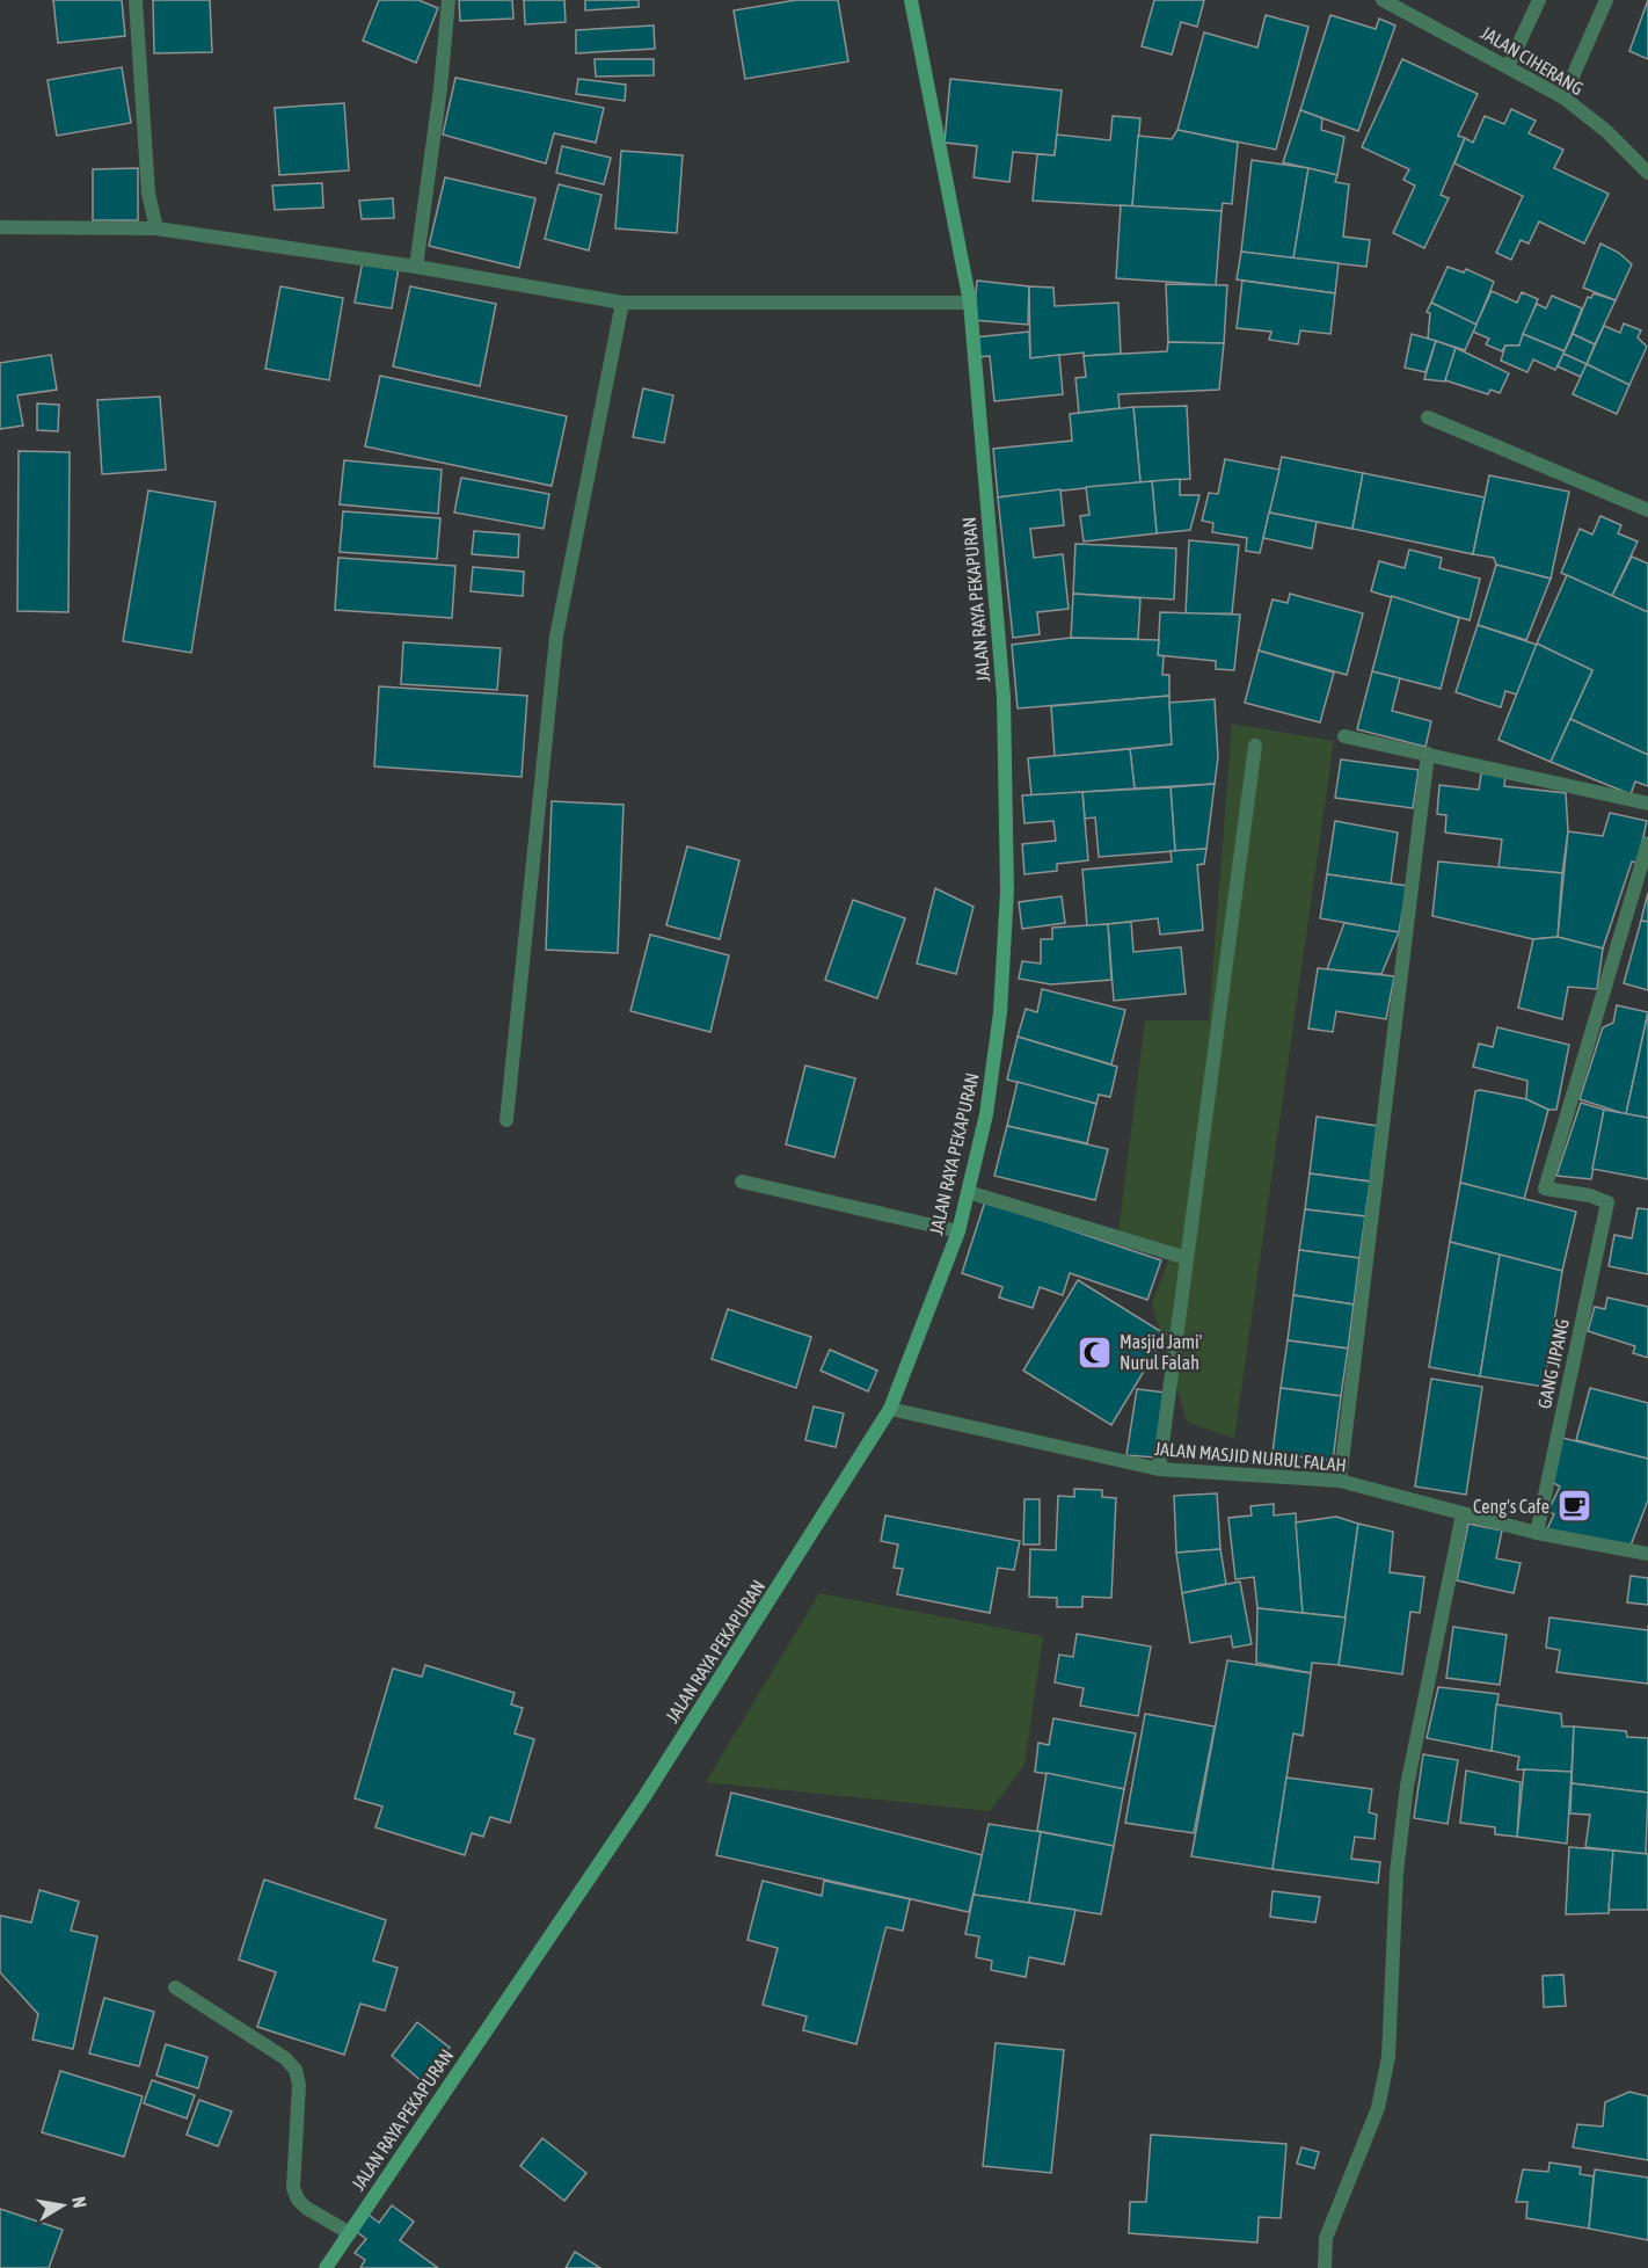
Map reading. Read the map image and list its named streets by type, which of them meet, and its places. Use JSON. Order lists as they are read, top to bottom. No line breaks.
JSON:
{"streets":{"main road":["JALAN RAYA PEKAPURAN"],"street":["JALAN CIHERANG","GANG JIPANG","JALAN MASJID NURUL FALAH"]},"crossings":[["JALAN RAYA PEKAPURAN","JALAN MASJID NURUL FALAH"],["GANG JIPANG","JALAN MASJID NURUL FALAH"]],"places":{"mosque":["Masjid Jami' Nurul Falah"],"cafe":["Ceng's Cafe"]},"north":"right"}
